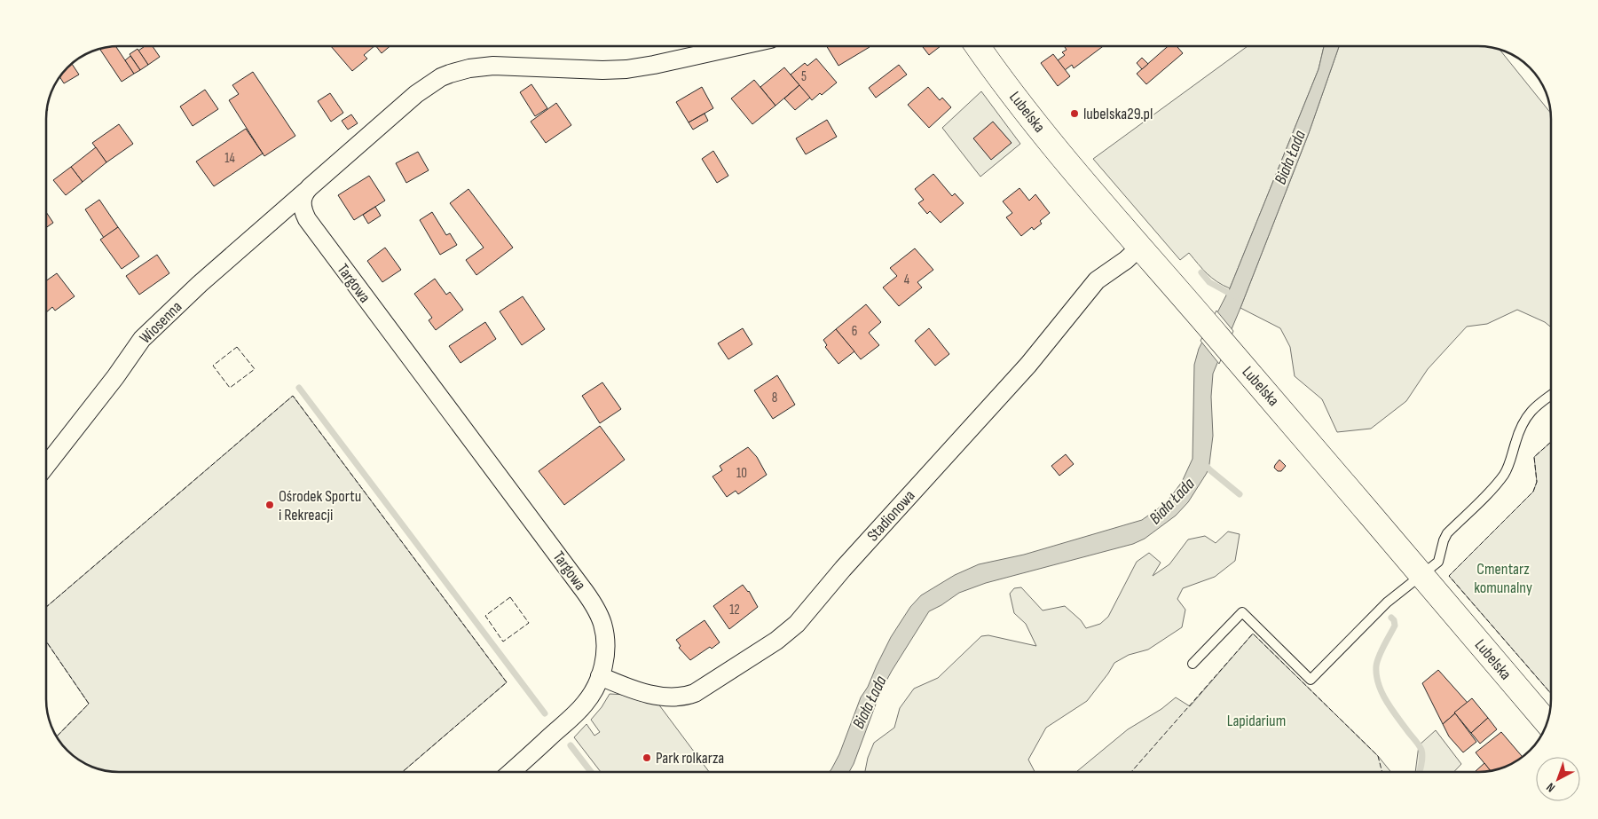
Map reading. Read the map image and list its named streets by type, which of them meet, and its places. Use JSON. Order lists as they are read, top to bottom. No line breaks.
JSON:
{"streets":{"street":["Lubelska","Targowa","Wiosenna","Stadionowa"]},"crossings":[["Lubelska","Stadionowa"],["Targowa","Wiosenna"],["Targowa","Stadionowa"]],"water":["Biała Łada"],"parks":["Cmentarz komunalny","Lapidarium"],"places":["lubelska29.pl","Ośrodek Sportu i Rekreacji","Park rolkarza"],"house_numbers":["5","14","4","6","8","10","12"],"north":"bottom left"}
